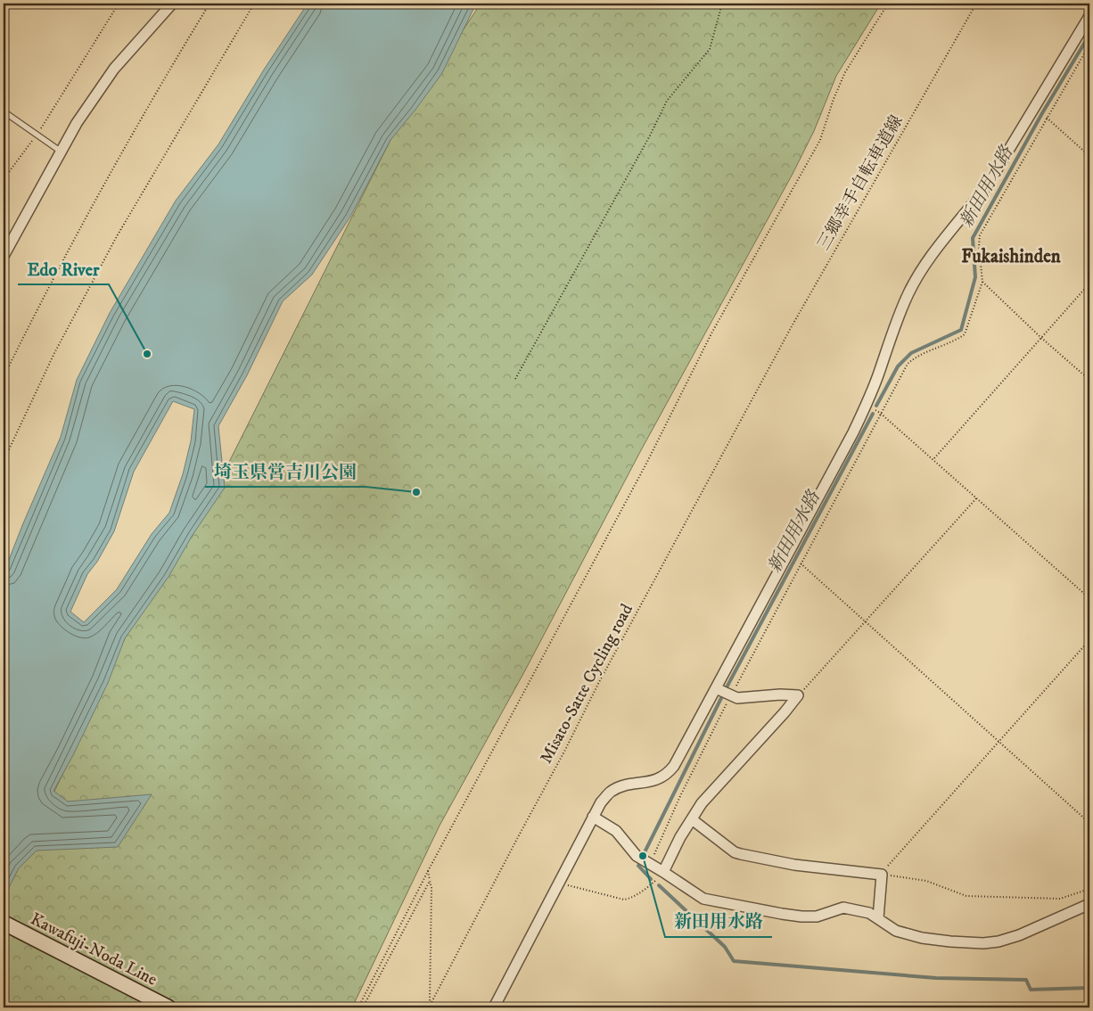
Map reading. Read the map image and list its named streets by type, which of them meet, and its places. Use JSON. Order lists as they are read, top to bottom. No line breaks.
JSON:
{"streets":{"main road":["Kawafuji-Noda Line"],"path":["三郷幸手自転車道線"]},"districts":["Fukaishinden"],"water":["新田用水路"],"places":["Edo River","埼玉県営吉川公園","新田用水路"]}
